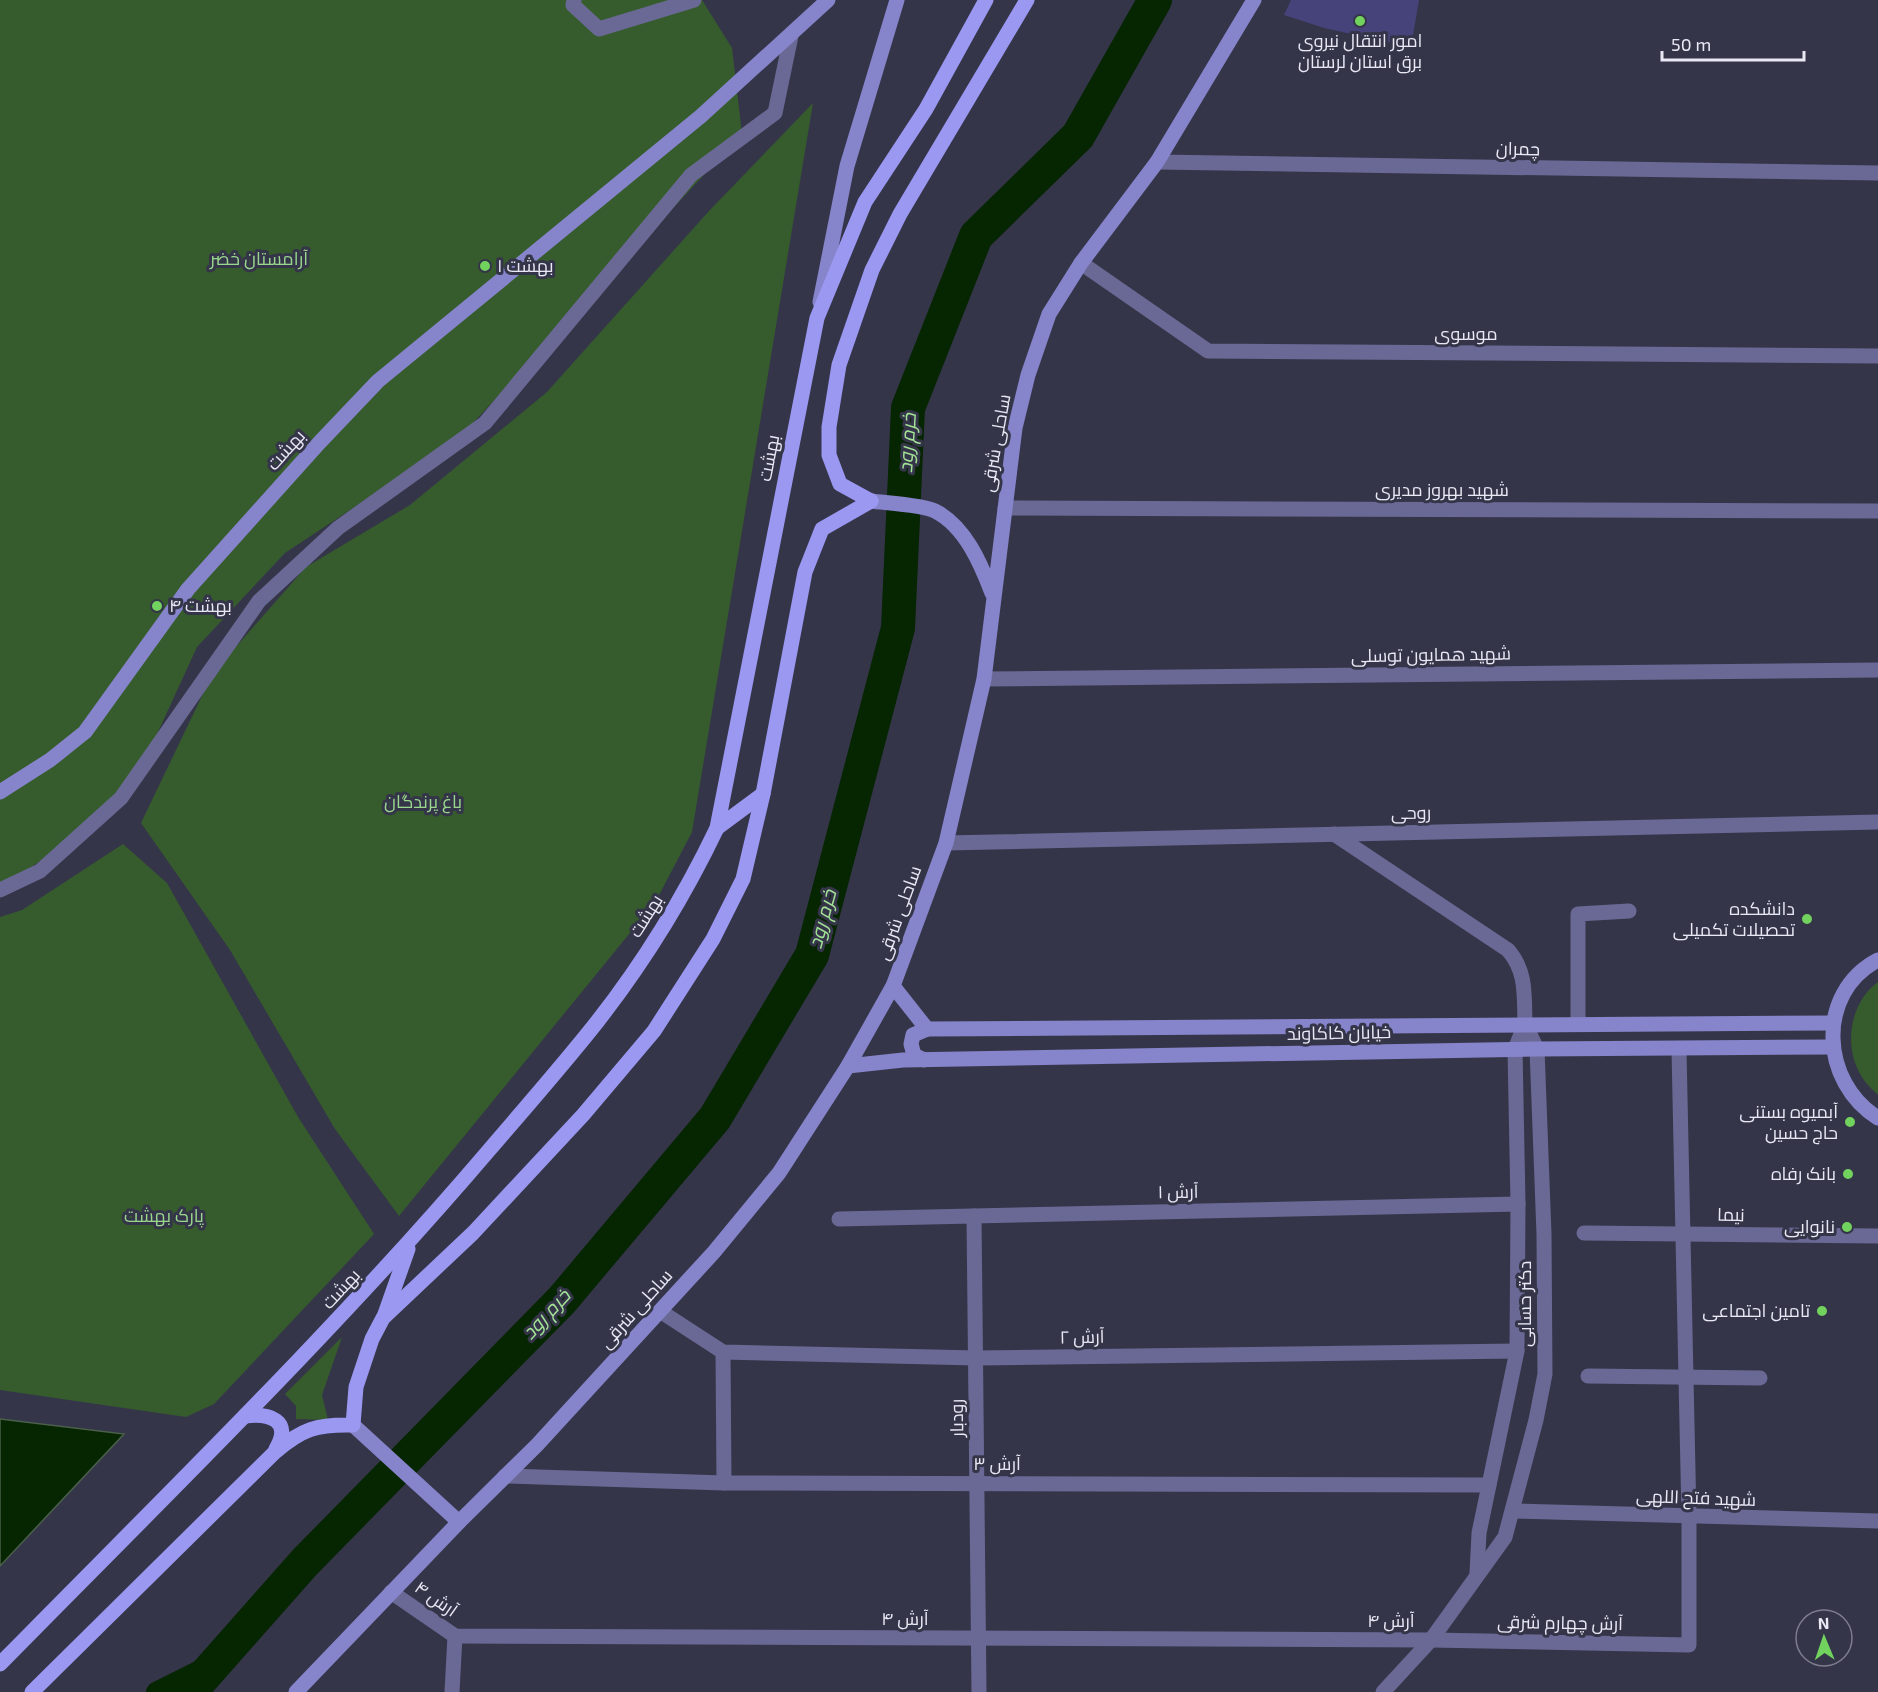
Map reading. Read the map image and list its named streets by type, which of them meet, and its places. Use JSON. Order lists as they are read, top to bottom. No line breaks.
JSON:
{"streets":{"main road":["ساحلی شرقی","بهشت","خیابان کاکاوند"],"street":["چمران","موسوی","شهید بهروز مدیری","شهید همایون توسلی","روحی","آرش ۱","نیما","دکتر حسابی","آرش ۲","رودبار","آرش ۳","شهید فتح اللهی","آرش ۴","آرش چهارم شرقی"]},"crossings":[["چمران","ساحلی شرقی"],["موسوی","ساحلی شرقی"],["ساحلی شرقی","شهید بهروز مدیری"],["ساحلی شرقی","شهید همایون توسلی"],["ساحلی شرقی","روحی"],["ساحلی شرقی","خیابان کاکاوند"],["ساحلی شرقی","آرش ۳"],["ساحلی شرقی","آرش ۴"],["روحی","دکتر حسابی"],["خیابان کاکاوند","دکتر حسابی"],["آرش ۱","دکتر حسابی"],["آرش ۱","رودبار"],["دکتر حسابی","آرش ۲"],["دکتر حسابی","آرش ۳"],["دکتر حسابی","شهید فتح اللهی"],["دکتر حسابی","آرش ۴"],["دکتر حسابی","آرش چهارم شرقی"],["آرش ۲","رودبار"],["رودبار","آرش ۳"],["رودبار","آرش ۴"],["شهید فتح اللهی","آرش چهارم شرقی"],["آرش ۴","آرش چهارم شرقی"]],"water":["خرم رود"],"parks":["آرامستان خضر","باغ پرندگان","پارک بهشت"],"places":["امور انتقال نیروی برق استان لرستان","بهشت ۱","بهشت ۴","دانشکده تحصیلات تکمیلی","آبمیوه بستنی حاج حسین","بانک رفاه","نانوایی","تامین اجتماعی"],"scale_bar":"50 m","north":"top"}
